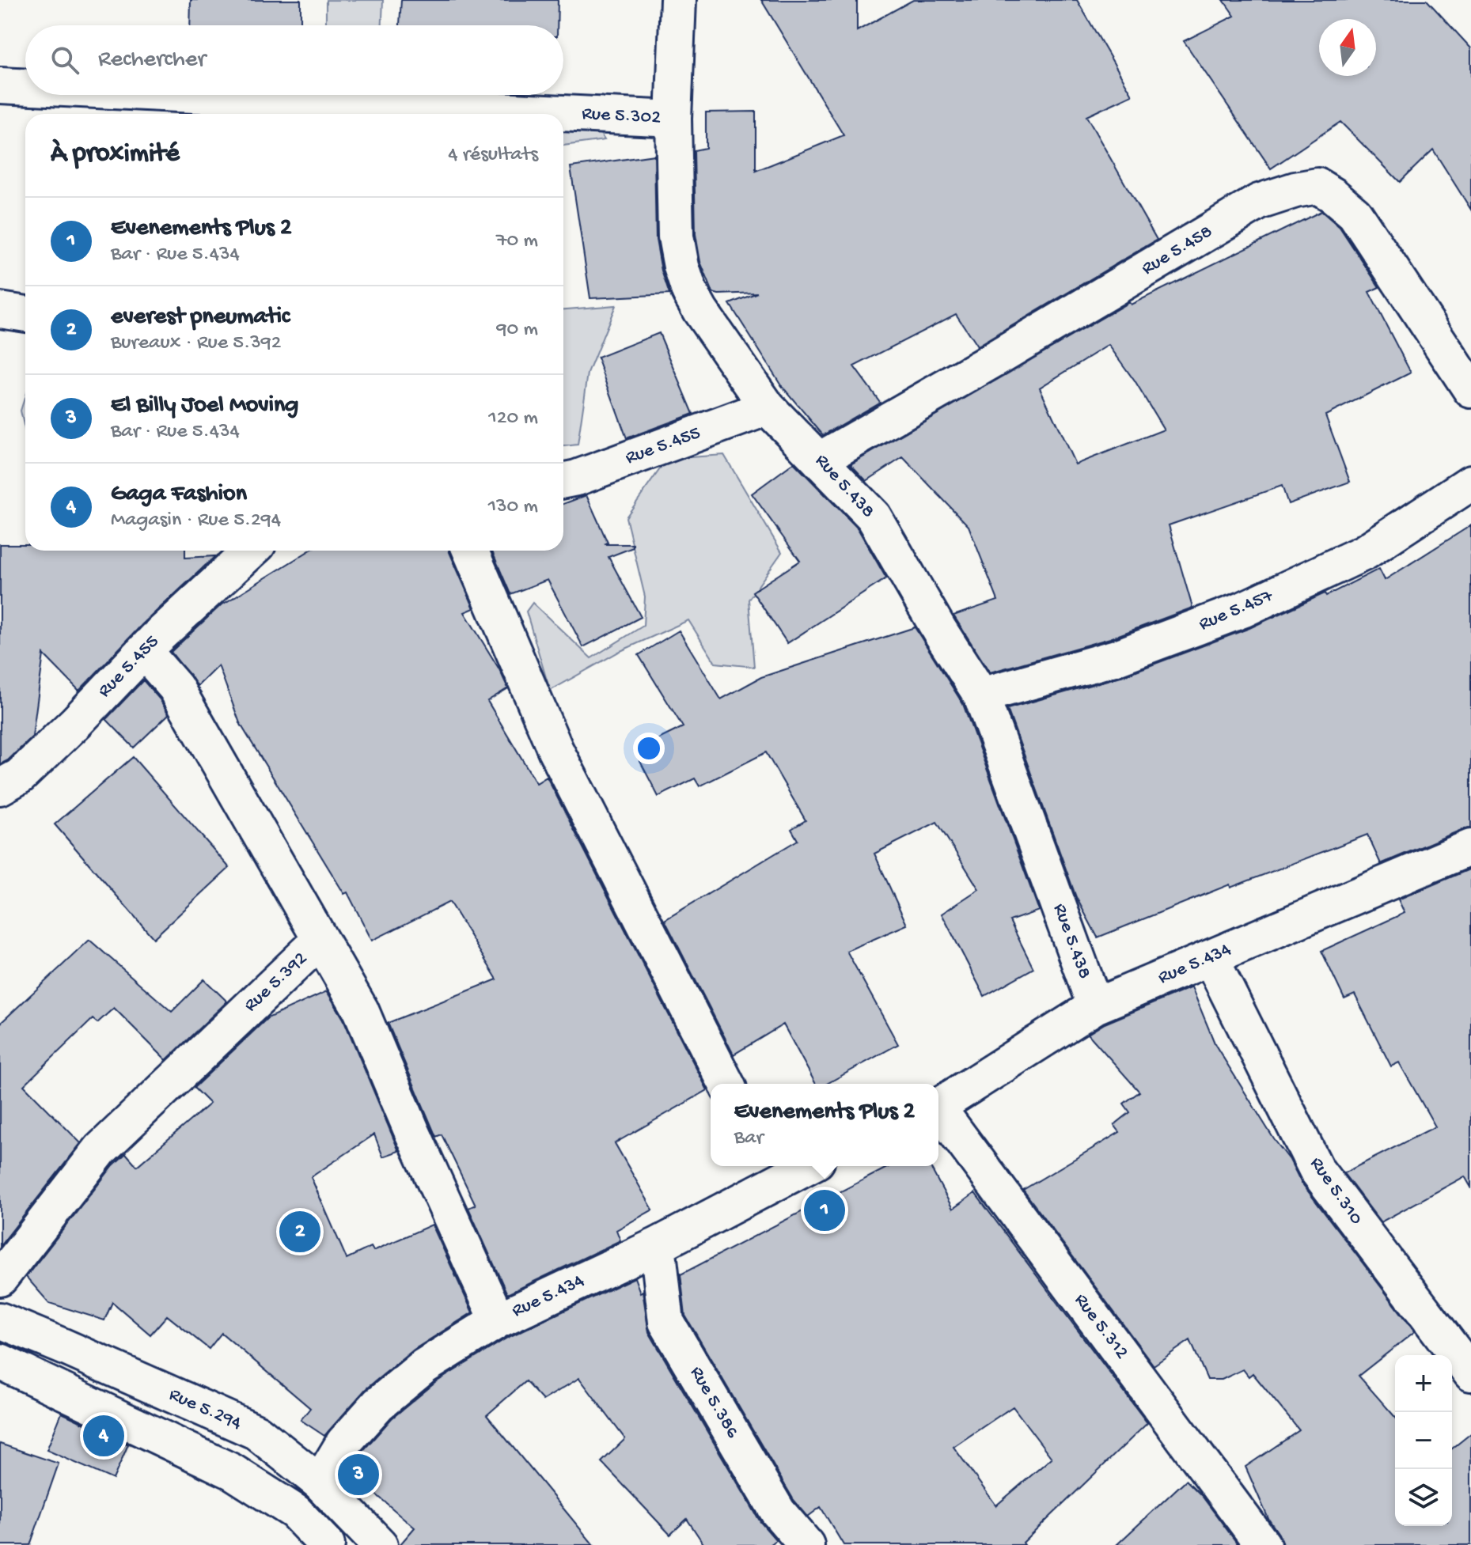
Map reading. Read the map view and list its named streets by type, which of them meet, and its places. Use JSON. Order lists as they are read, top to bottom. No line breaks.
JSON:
{"streets":{"street":["Rue 5.302","Rue 5.458","Rue 5.455","Rue 5.438","Rue 5.457","Rue 5.434","Rue 5.392","Rue 5.310","Rue 5.312","Rue 5.386","Rue 5.294"]},"crossings":[["Rue 5.302","Rue 5.438"],["Rue 5.458","Rue 5.438"],["Rue 5.455","Rue 5.438"],["Rue 5.438","Rue 5.457"],["Rue 5.438","Rue 5.434"],["Rue 5.434","Rue 5.392"],["Rue 5.434","Rue 5.310"],["Rue 5.434","Rue 5.386"],["Rue 5.434","Rue 5.294"]],"north":"top","page":{"search":"Rechercher","heading":["À proximité","4 résultats"],"list":[{"mark":"1","name":"Evenements Plus 2","note":"Bar · Rue 5.434","value":"70 m"},{"mark":"2","name":"everest pneumatic","note":"Bureaux · Rue 5.392","value":"90 m"},{"mark":"3","name":"El Billy Joel Moving","note":"Bar · Rue 5.434","value":"120 m"},{"mark":"4","name":"Gaga Fashion","note":"Magasin · Rue 5.294","value":"130 m"}],"popup":["Evenements Plus 2","Bar"],"pins":["1","2","4","3"],"map_buttons":["+","−"]}}
